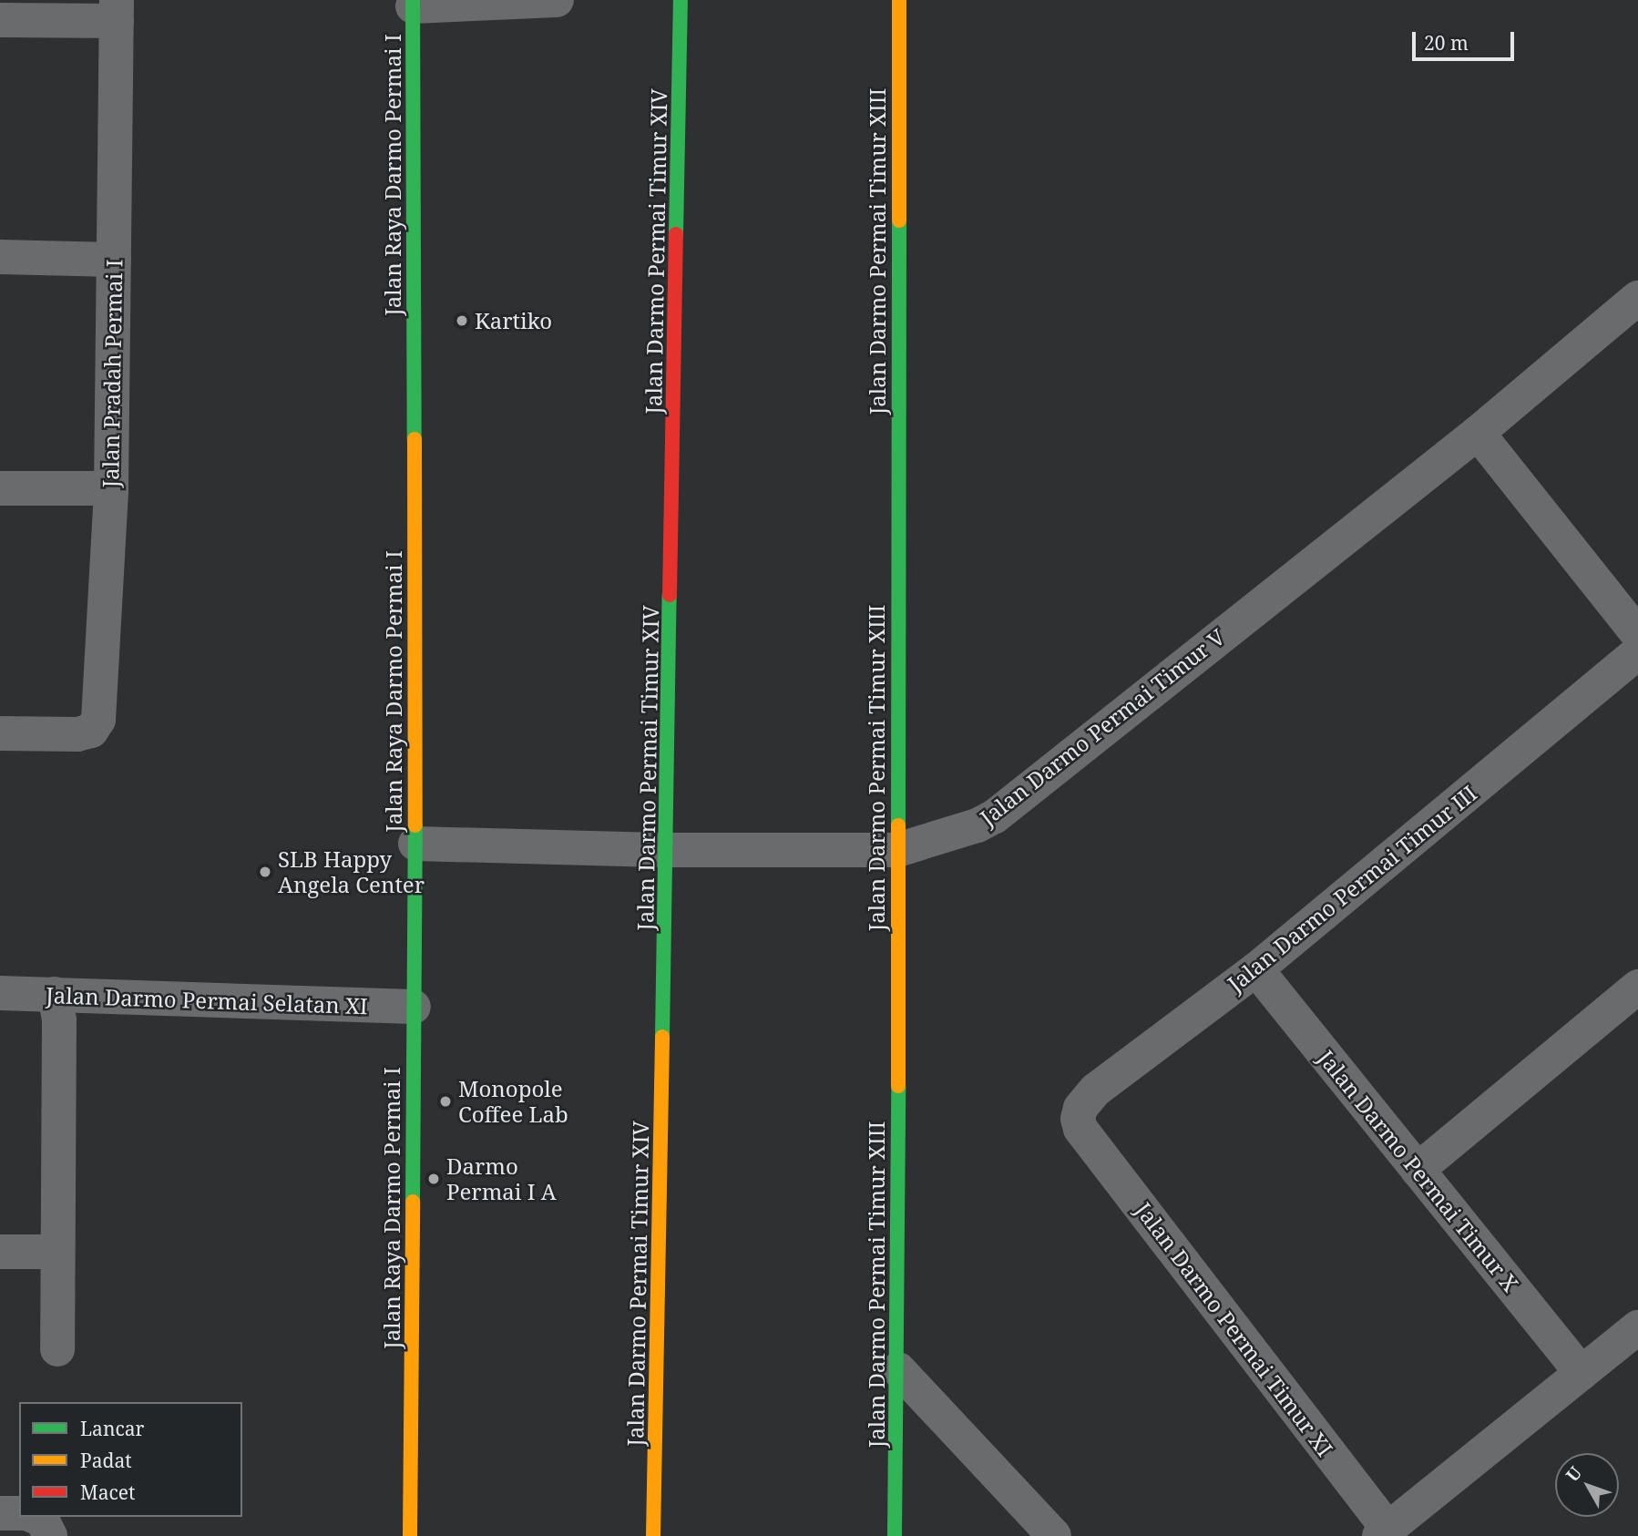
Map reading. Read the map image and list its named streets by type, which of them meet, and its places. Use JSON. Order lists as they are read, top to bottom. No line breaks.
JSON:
{"streets":{"street":["Jalan Raya Darmo Permai I","Jalan Darmo Permai Timur XIV","Jalan Darmo Permai Timur XIII","Jalan Pradah Permai I","Jalan Darmo Permai Timur V","Jalan Darmo Permai Timur III","Jalan Darmo Permai Selatan XI","Jalan Darmo Permai Timur X","Jalan Darmo Permai Timur XI"]},"crossings":[["Jalan Raya Darmo Permai I","Jalan Darmo Permai Timur V"],["Jalan Raya Darmo Permai I","Jalan Darmo Permai Selatan XI"],["Jalan Darmo Permai Timur XIV","Jalan Darmo Permai Timur V"],["Jalan Darmo Permai Timur XIII","Jalan Darmo Permai Timur V"],["Jalan Darmo Permai Timur III","Jalan Darmo Permai Timur X"],["Jalan Darmo Permai Timur III","Jalan Darmo Permai Timur XI"]],"places":["Kartiko","SLB Happy Angela Center","Monopole Coffee Lab","Darmo Permai I A"],"legend":["Lancar","Padat","Macet"],"scale_bar":"20 m","north":"top left"}
